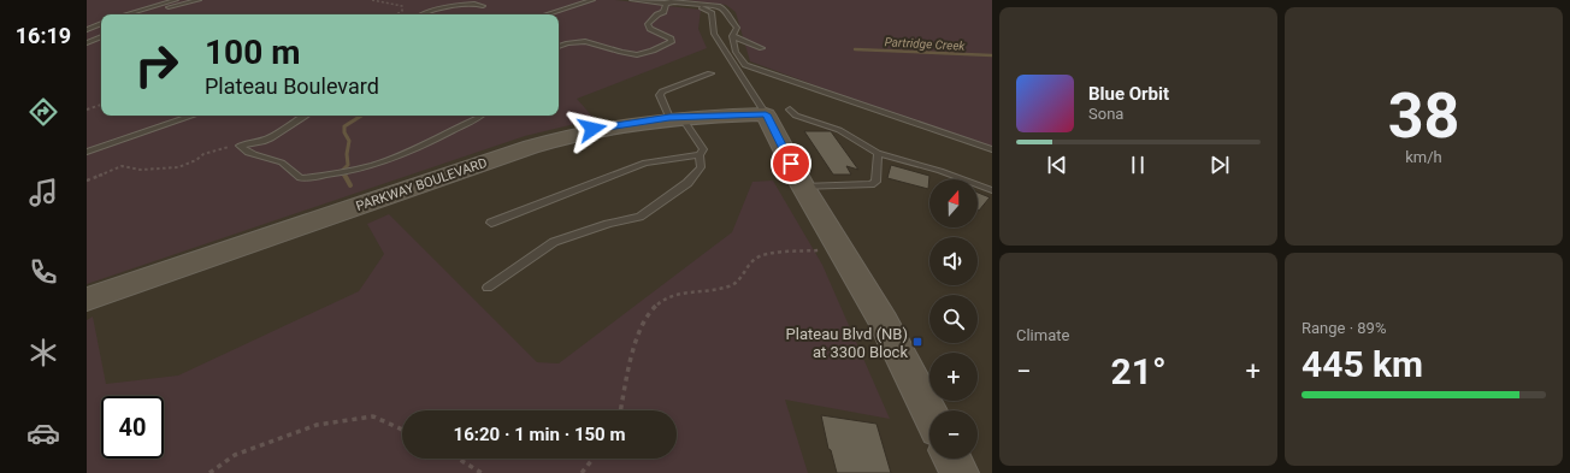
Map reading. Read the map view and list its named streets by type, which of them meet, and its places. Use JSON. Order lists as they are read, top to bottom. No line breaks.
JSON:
{"streets":{"street":["PARKWAY BOULEVARD"]},"water":["Partridge Creek"],"places":{"transit":["Plateau Blvd (NB) at 3300 Block"]},"north":"top","page":{"tabs":"16:19","tile":[["38","km/h"],"Climate",["Range · 89%","445 km"]],"turn":["100 m","Plateau Boulevard"],"song":["Blue Orbit","Sona"],"map_buttons":["+","−"],"heat":["−","21°","+"],"limit":"40","trip":"16:20 · 1 min · 150 m"}}
